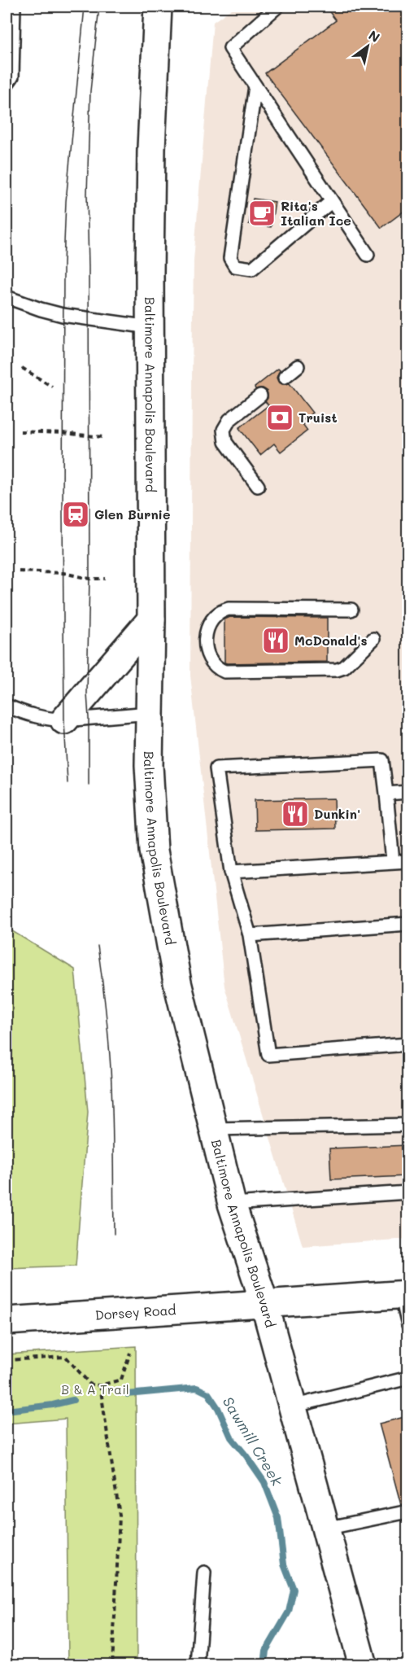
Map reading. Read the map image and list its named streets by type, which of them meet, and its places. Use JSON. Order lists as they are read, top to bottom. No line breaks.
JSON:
{"streets":{"main road":["Baltimore Annapolis Boulevard","Dorsey Road"]},"crossings":[["Baltimore Annapolis Boulevard","Dorsey Road"]],"water":["Sawmill Creek"],"parks":["B & A Trail"],"places":{"cafe":["Rita's Italian Ice"],"bank":["Truist"],"station":["Glen Burnie"],"restaurant":["McDonald's","Dunkin'"]},"north":"top right"}
